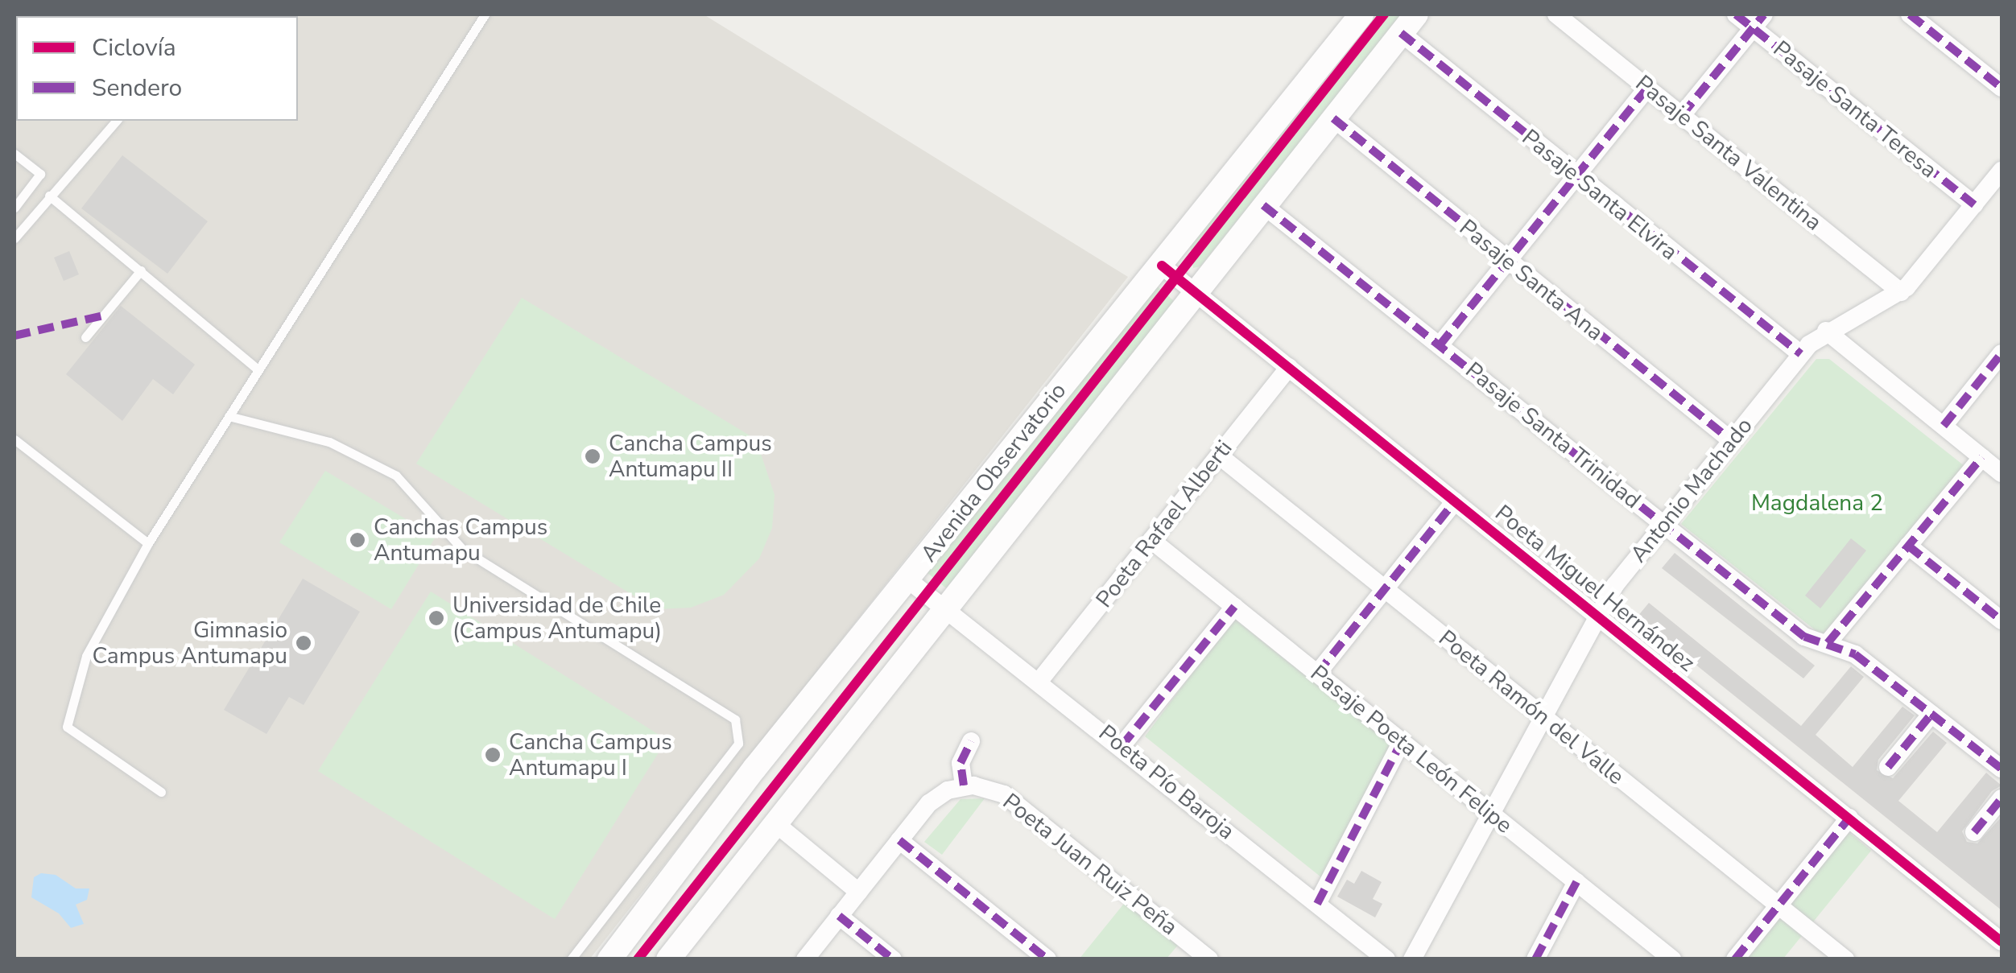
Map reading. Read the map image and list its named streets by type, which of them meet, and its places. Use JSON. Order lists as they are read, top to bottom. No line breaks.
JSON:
{"streets":{"main road":["Avenida Observatorio"],"street":["Pasaje Santa Teresa","Pasaje Santa Valentina","Pasaje Santa Elvira","Pasaje Santa Ana","Pasaje Santa Trinidad","Antonio Machado","Poeta Rafael Alberti","Poeta Miguel Hernández","Poeta Ramón del Valle","Pasaje Poeta León Felipe","Poeta Pío Baroja","Poeta Juan Ruiz Peña"]},"crossings":[["Pasaje Santa Teresa","Antonio Machado"],["Pasaje Santa Valentina","Antonio Machado"],["Pasaje Santa Elvira","Avenida Observatorio"],["Pasaje Santa Elvira","Antonio Machado"],["Pasaje Santa Ana","Avenida Observatorio"],["Pasaje Santa Ana","Antonio Machado"],["Pasaje Santa Trinidad","Avenida Observatorio"],["Pasaje Santa Trinidad","Antonio Machado"],["Avenida Observatorio","Poeta Miguel Hernández"],["Avenida Observatorio","Poeta Pío Baroja"],["Antonio Machado","Poeta Miguel Hernández"],["Antonio Machado","Poeta Ramón del Valle"],["Antonio Machado","Pasaje Poeta León Felipe"],["Poeta Rafael Alberti","Poeta Miguel Hernández"],["Poeta Rafael Alberti","Poeta Ramón del Valle"],["Poeta Rafael Alberti","Pasaje Poeta León Felipe"],["Poeta Rafael Alberti","Poeta Pío Baroja"]],"parks":["Magdalena 2"],"places":["Cancha Campus Antumapu II","Canchas Campus Antumapu","Universidad de Chile (Campus Antumapu)","Gimnasio Campus Antumapu","Cancha Campus Antumapu I"],"legend":["Ciclovía","Sendero"]}
